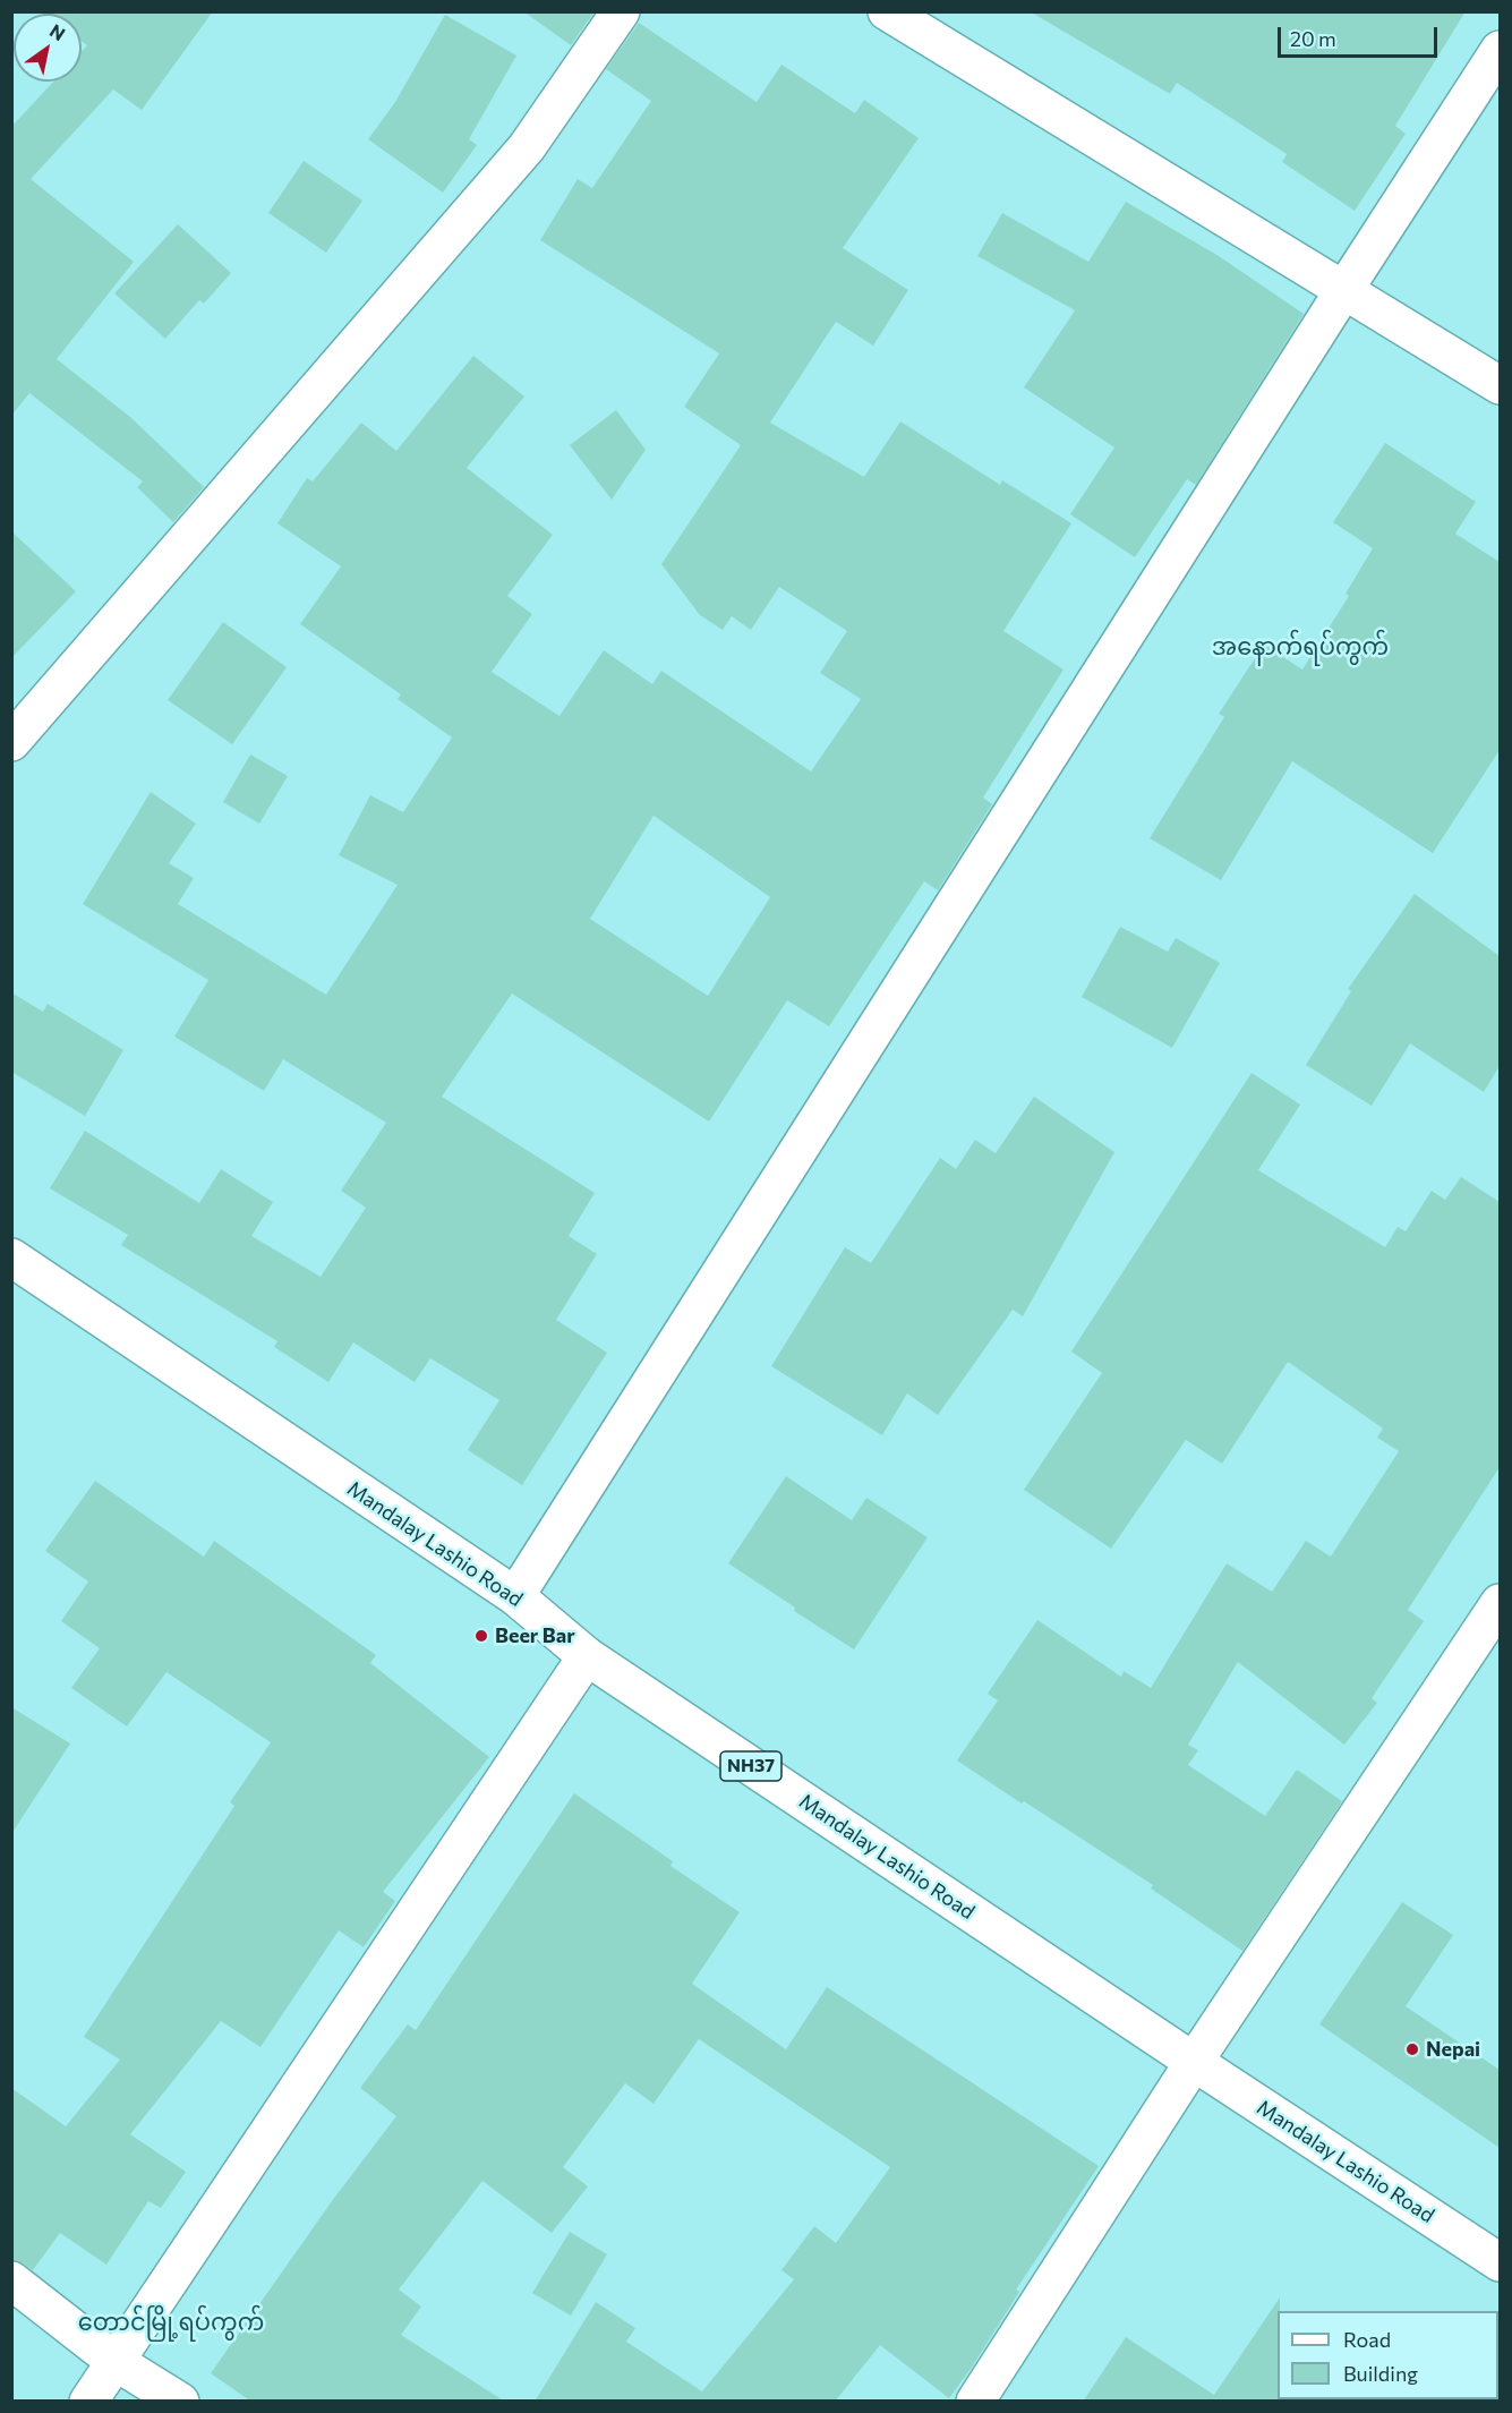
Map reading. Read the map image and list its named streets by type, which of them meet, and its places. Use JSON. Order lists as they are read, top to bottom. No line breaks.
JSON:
{"streets":{"main road":["Mandalay Lashio Road","NH37"]},"districts":["အနောက်ရပ်ကွက်","တောင်မြို့ရပ်ကွက်"],"places":["Beer Bar","Nepai"],"legend":["Road","Building"],"scale_bar":"20 m","north":"top right"}
